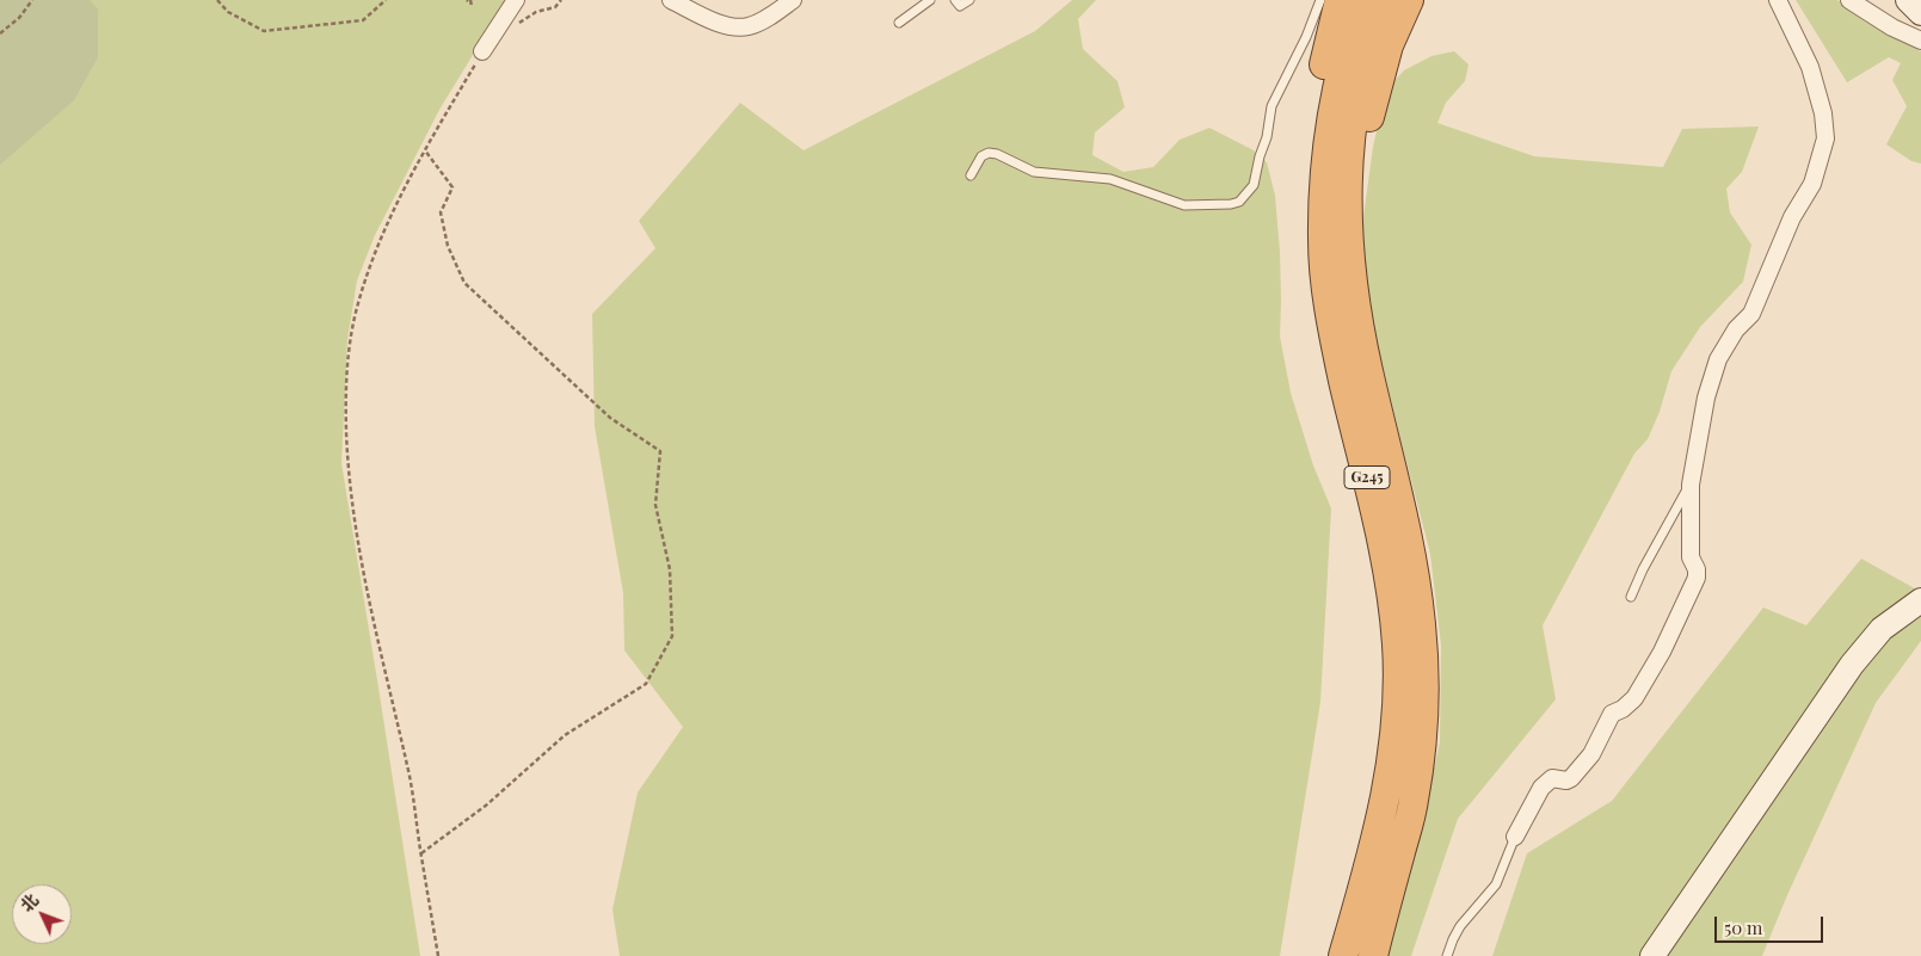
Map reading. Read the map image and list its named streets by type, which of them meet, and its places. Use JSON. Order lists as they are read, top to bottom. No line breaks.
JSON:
{"streets":{"highway":["G245"]},"scale_bar":"50 m","north":"top left"}
